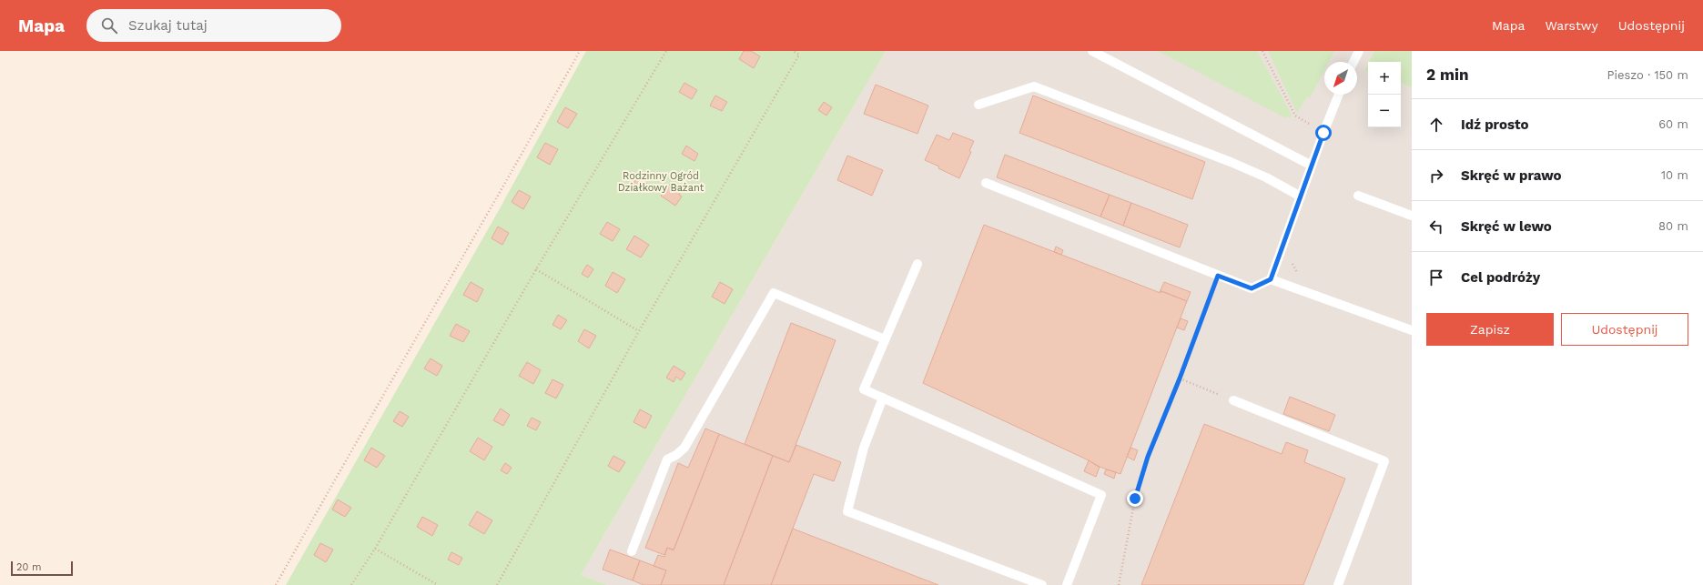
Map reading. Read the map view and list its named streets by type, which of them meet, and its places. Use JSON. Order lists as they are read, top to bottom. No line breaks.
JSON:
{"parks":["Rodzinny Ogród Działkowy Bażant"],"scale_bar":"20 m","north":"bottom left","page":{"header":"Mapa","search":"Szukaj tutaj","nav":["Mapa","Warstwy","Udostępnij"],"heading":["2 min","Pieszo · 150 m"],"map_buttons":["+","−"],"list":[["Idź prosto","60 m"],["Skręć w prawo","10 m"],["Skręć w lewo","80 m"],"Cel podróży"],"buttons":["Zapisz","Udostępnij"],"scale":"20 m"}}
